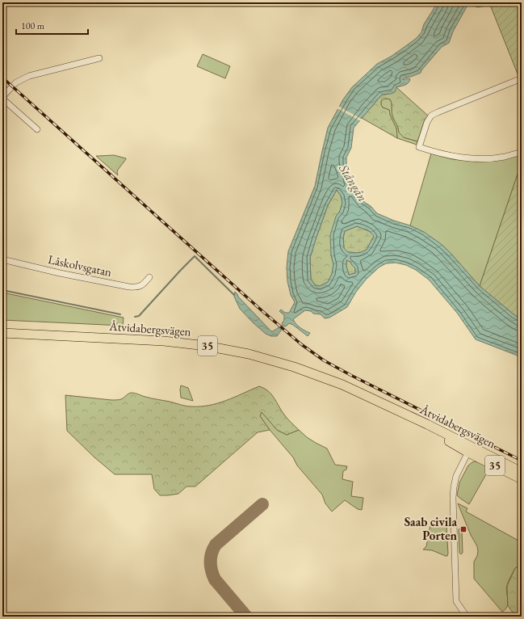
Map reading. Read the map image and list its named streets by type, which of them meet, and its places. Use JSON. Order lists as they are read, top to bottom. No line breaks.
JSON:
{"streets":{"main road":["Åtvidabergsvägen","35"],"street":["Låskolvsgatan"]},"water":["Stångån"],"places":{"transit":["Saab civila Porten"]},"scale_bar":"100 m"}
